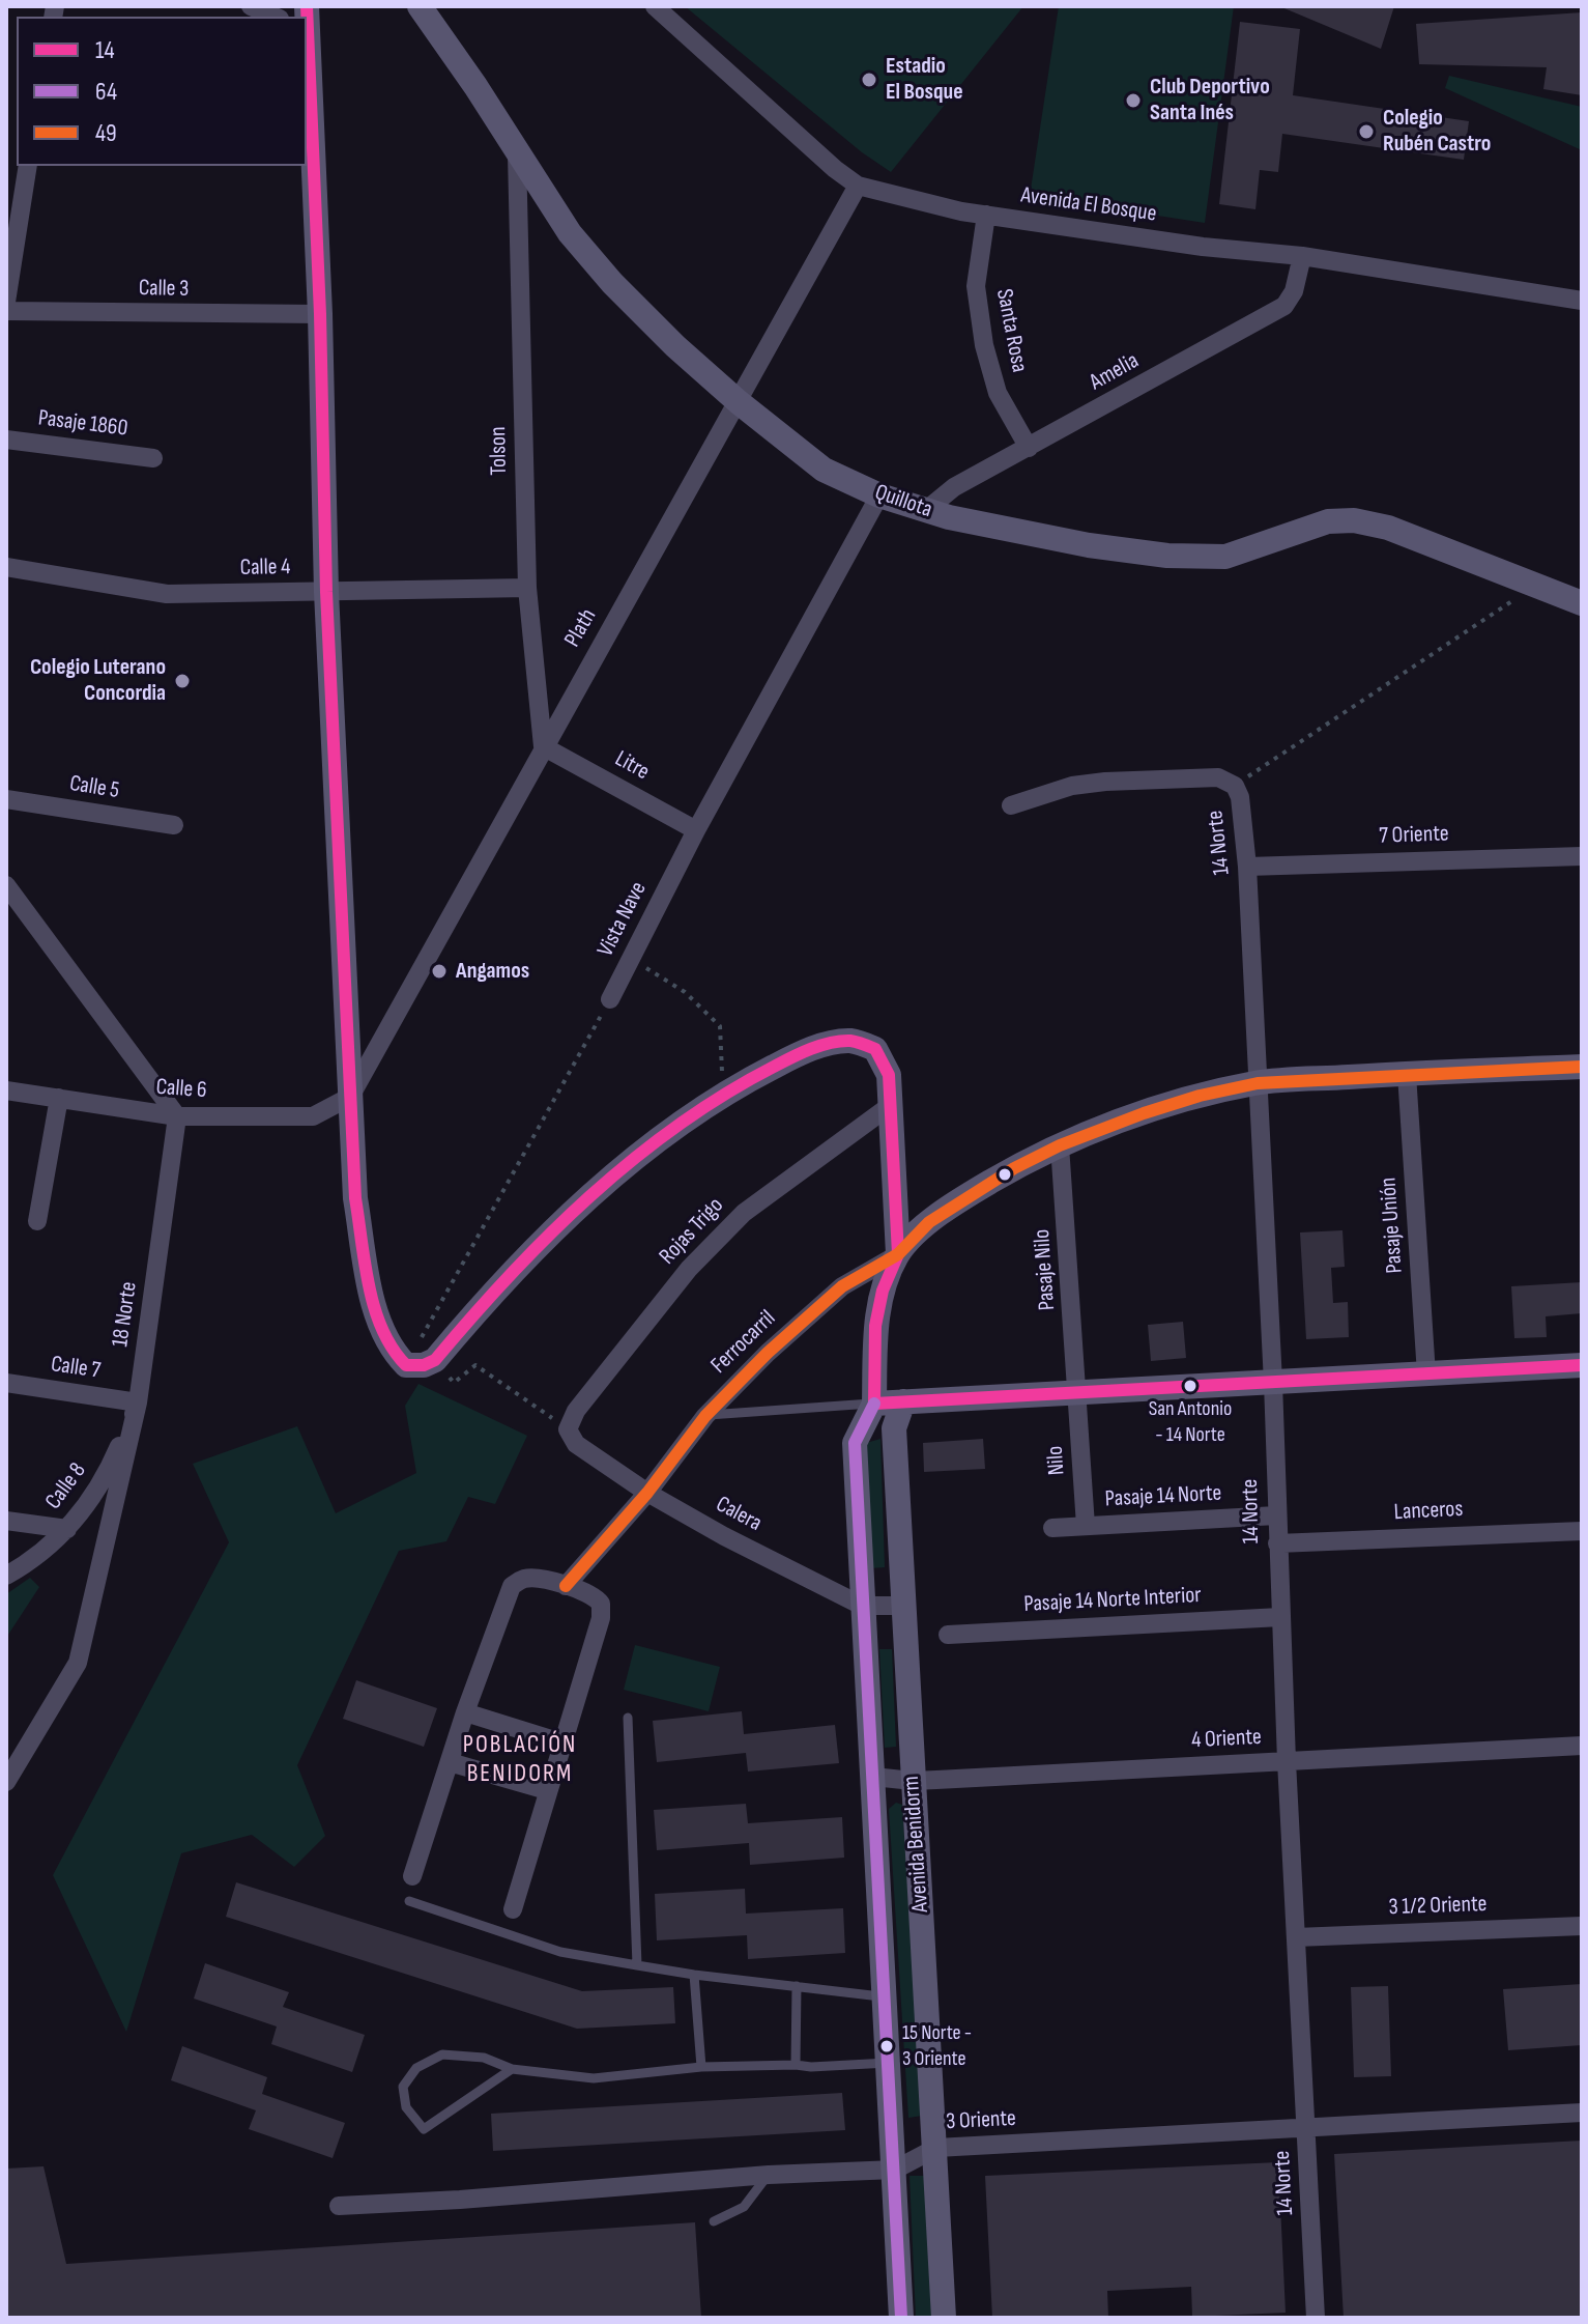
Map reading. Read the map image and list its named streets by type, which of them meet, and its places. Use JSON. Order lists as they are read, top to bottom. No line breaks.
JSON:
{"streets":{"main road":["Quillota","Avenida Benidorm"],"street":["Avenida El Bosque","Calle 3","Santa Rosa","Amelia","Pasaje 1860","Tolson","Calle 4","Plath","Litre","Calle 5","7 Oriente","14 Norte","Vista Nave","Calle 6","Pasaje Unión","Rojas Trigo","Pasaje Nilo","18 Norte","Ferrocarril","Calle 7","Nilo","Calle 8","Pasaje 14 Norte","Lanceros","Calera","Pasaje 14 Norte Interior","4 Oriente","3 1/2 Oriente","3 Oriente"]},"crossings":[["Avenida El Bosque","Santa Rosa"],["Avenida El Bosque","Amelia"],["Avenida El Bosque","Plath"],["Santa Rosa","Amelia"],["Amelia","Quillota"],["Tolson","Quillota"],["Tolson","Calle 4"],["Tolson","Plath"],["Tolson","Litre"],["Quillota","Plath"],["Quillota","Vista Nave"],["Plath","Litre"],["Plath","Calle 6"],["Litre","Vista Nave"],["7 Oriente","14 Norte"],["14 Norte","Pasaje 14 Norte"],["14 Norte","Lanceros"],["14 Norte","Pasaje 14 Norte Interior"],["14 Norte","4 Oriente"],["14 Norte","3 1/2 Oriente"],["14 Norte","3 Oriente"],["Calle 6","18 Norte"],["Rojas Trigo","Calera"],["Pasaje Nilo","Nilo"],["18 Norte","Calle 7"],["18 Norte","Calle 8"],["Ferrocarril","Calera"],["Ferrocarril","Avenida Benidorm"],["Calle 7","Calle 8"],["Nilo","Pasaje 14 Norte"],["Calera","Avenida Benidorm"],["4 Oriente","Avenida Benidorm"],["Avenida Benidorm","3 Oriente"]],"districts":["POBLACIÓN BENIDORM"],"places":["Estadio El Bosque","Club Deportivo Santa Inés","Colegio Rubén Castro","Colegio Luterano Concordia","Angamos","San Antonio - 14 Norte","15 Norte - 3 Oriente"],"lines":["transit line 14","transit line 49","transit line 64"],"legend":["14","64","49"]}
